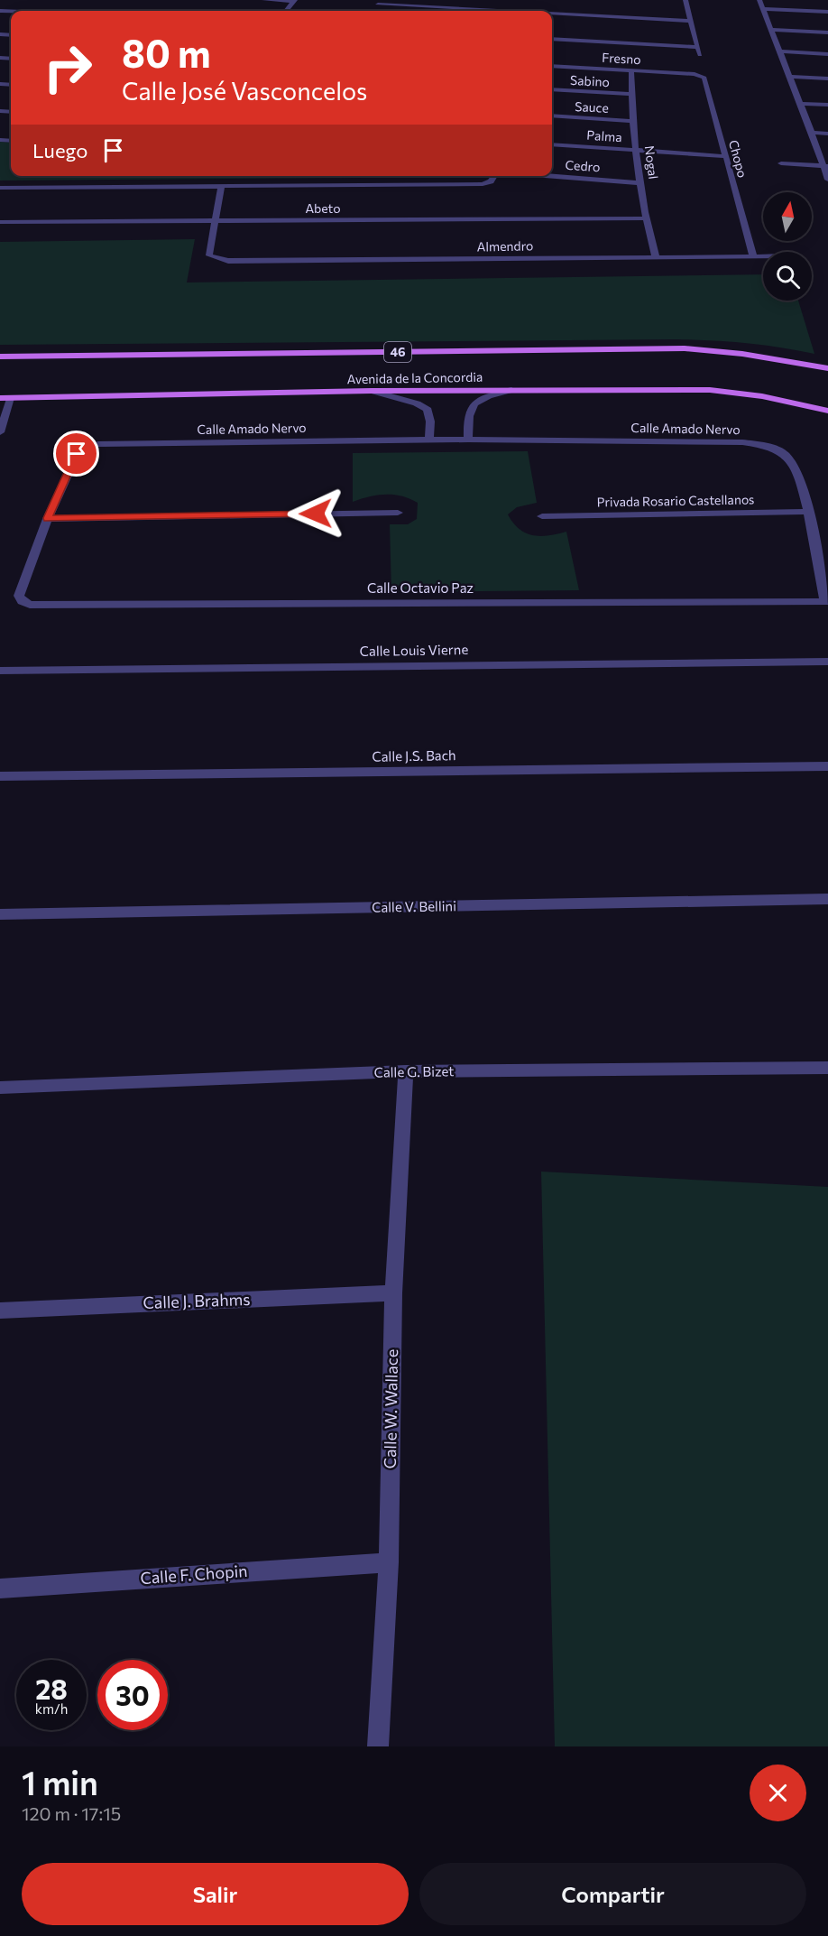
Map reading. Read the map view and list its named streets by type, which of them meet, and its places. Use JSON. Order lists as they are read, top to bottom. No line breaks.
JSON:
{"streets":{"main road":["46","Avenida de la Concordia"],"street":["Fresno","Sabino","Sauce","Palma","Chopo","Nogal","Cedro","Abeto","Almendro","Calle Amado Nervo","Privada Rosario Castellanos","Calle Octavio Paz","Calle Louis Vierne","Calle J.S. Bach","Calle V. Bellini","Calle G. Bizet","Calle J. Brahms","Calle W. Wallace","Calle F. Chopin"]},"crossings":[["Fresno","Chopo"],["Fresno","Nogal"],["Sabino","Nogal"],["Sauce","Nogal"],["Palma","Chopo"],["Palma","Nogal"],["Chopo","Almendro"],["Nogal","Cedro"],["Nogal","Abeto"],["Nogal","Almendro"],["Abeto","Almendro"],["Calle Amado Nervo","Privada Rosario Castellanos"],["Calle Amado Nervo","Calle Octavio Paz"],["Calle G. Bizet","Calle W. Wallace"],["Calle J. Brahms","Calle W. Wallace"],["Calle W. Wallace","Calle F. Chopin"]],"north":"top","page":{"turn":["80 m","Calle José Vasconcelos"],"then":"Luego","speed":"28 km/h","limit":"30","heading":["1 min","120 m · 17:15"],"buttons":["Salir","Compartir"]}}
